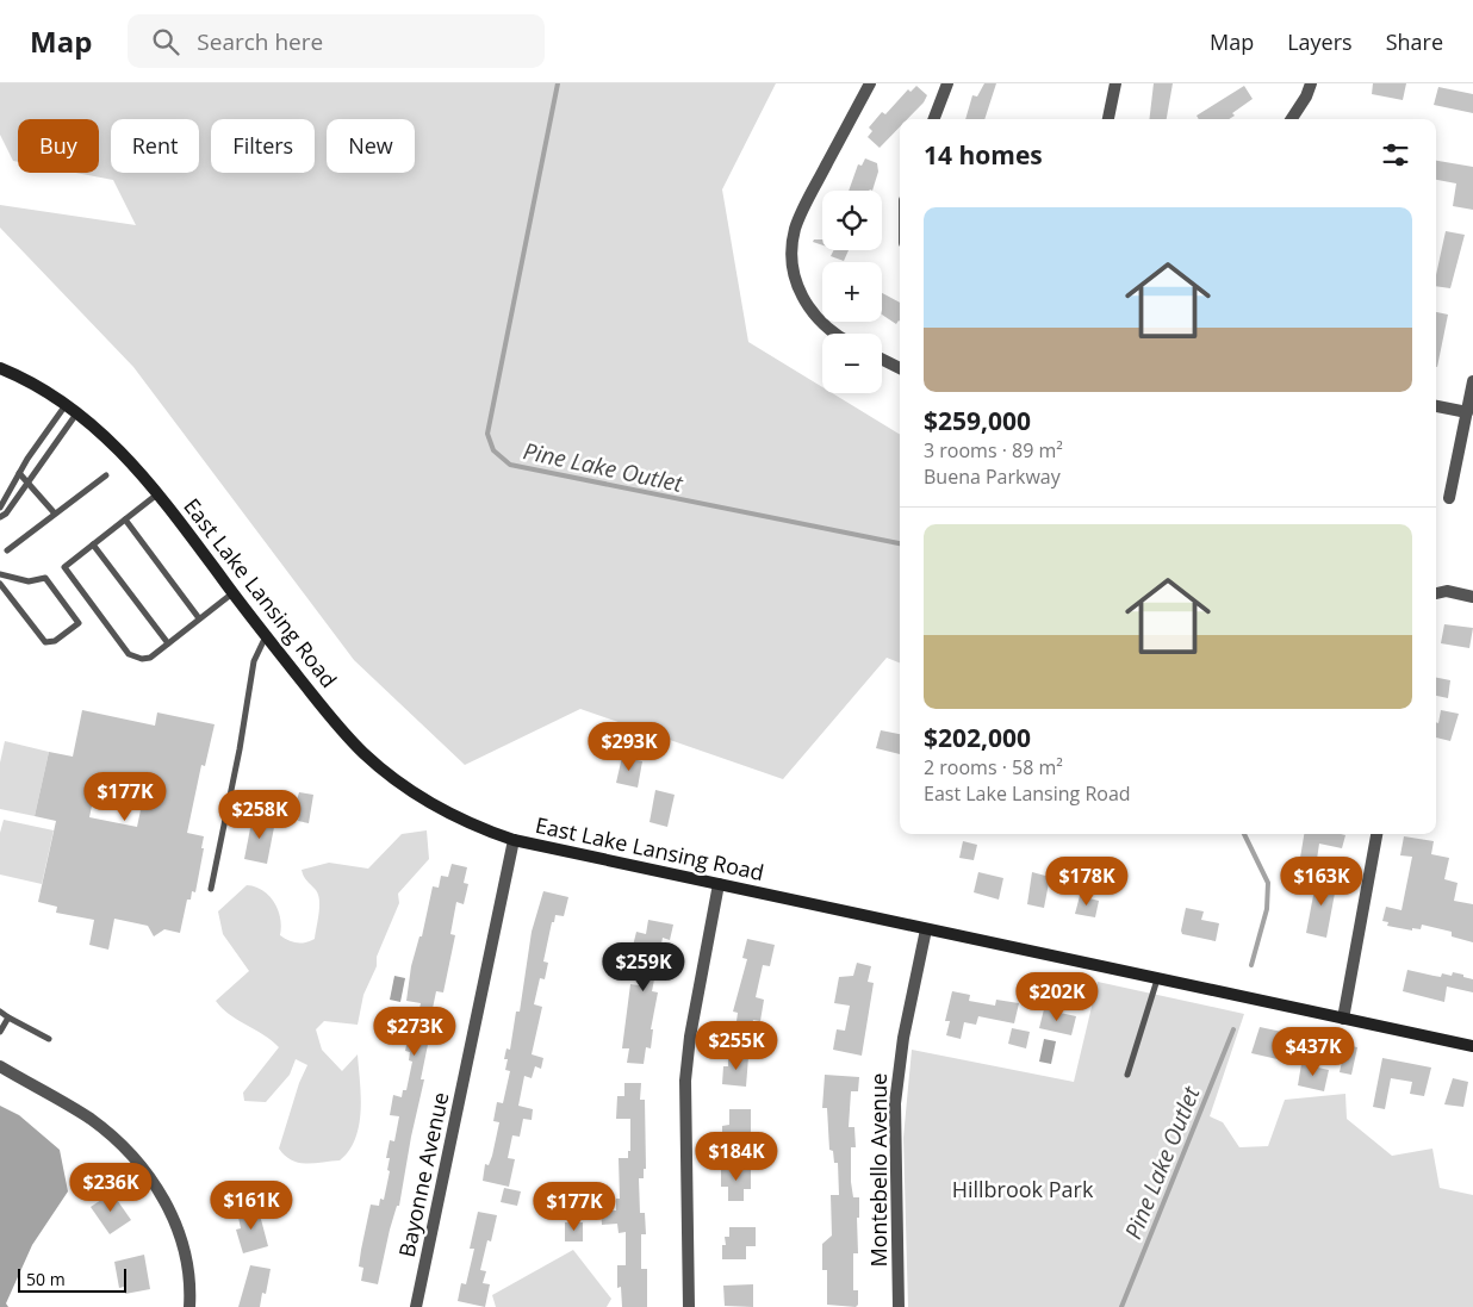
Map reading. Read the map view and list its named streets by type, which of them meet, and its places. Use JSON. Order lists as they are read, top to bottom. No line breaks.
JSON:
{"streets":{"street":["East Lake Lansing Road","Montebello Avenue","Bayonne Avenue"]},"crossings":[["East Lake Lansing Road","Montebello Avenue"],["East Lake Lansing Road","Bayonne Avenue"]],"water":["Pine Lake Outlet"],"parks":["Hillbrook Park"],"scale_bar":"50 m","page":{"header":"Map","search":"Search here","nav":["Map","Layers","Share"],"chip":["Buy","Rent","Filters","New"],"heading":"14 homes","map_buttons":["+","−"],"list":[{"name":"$259,000","note":"3 rooms · 89 m² · Buena Parkway"},{"name":"$202,000","note":"2 rooms · 58 m² · East Lake Lansing Road"}],"price":["$293K","$177K","$258K","$178K","$163K","$259K","$202K","$273K","$255K","$437K","$184K","$236K","$161K","$177K"],"scale":"50 m"}}
